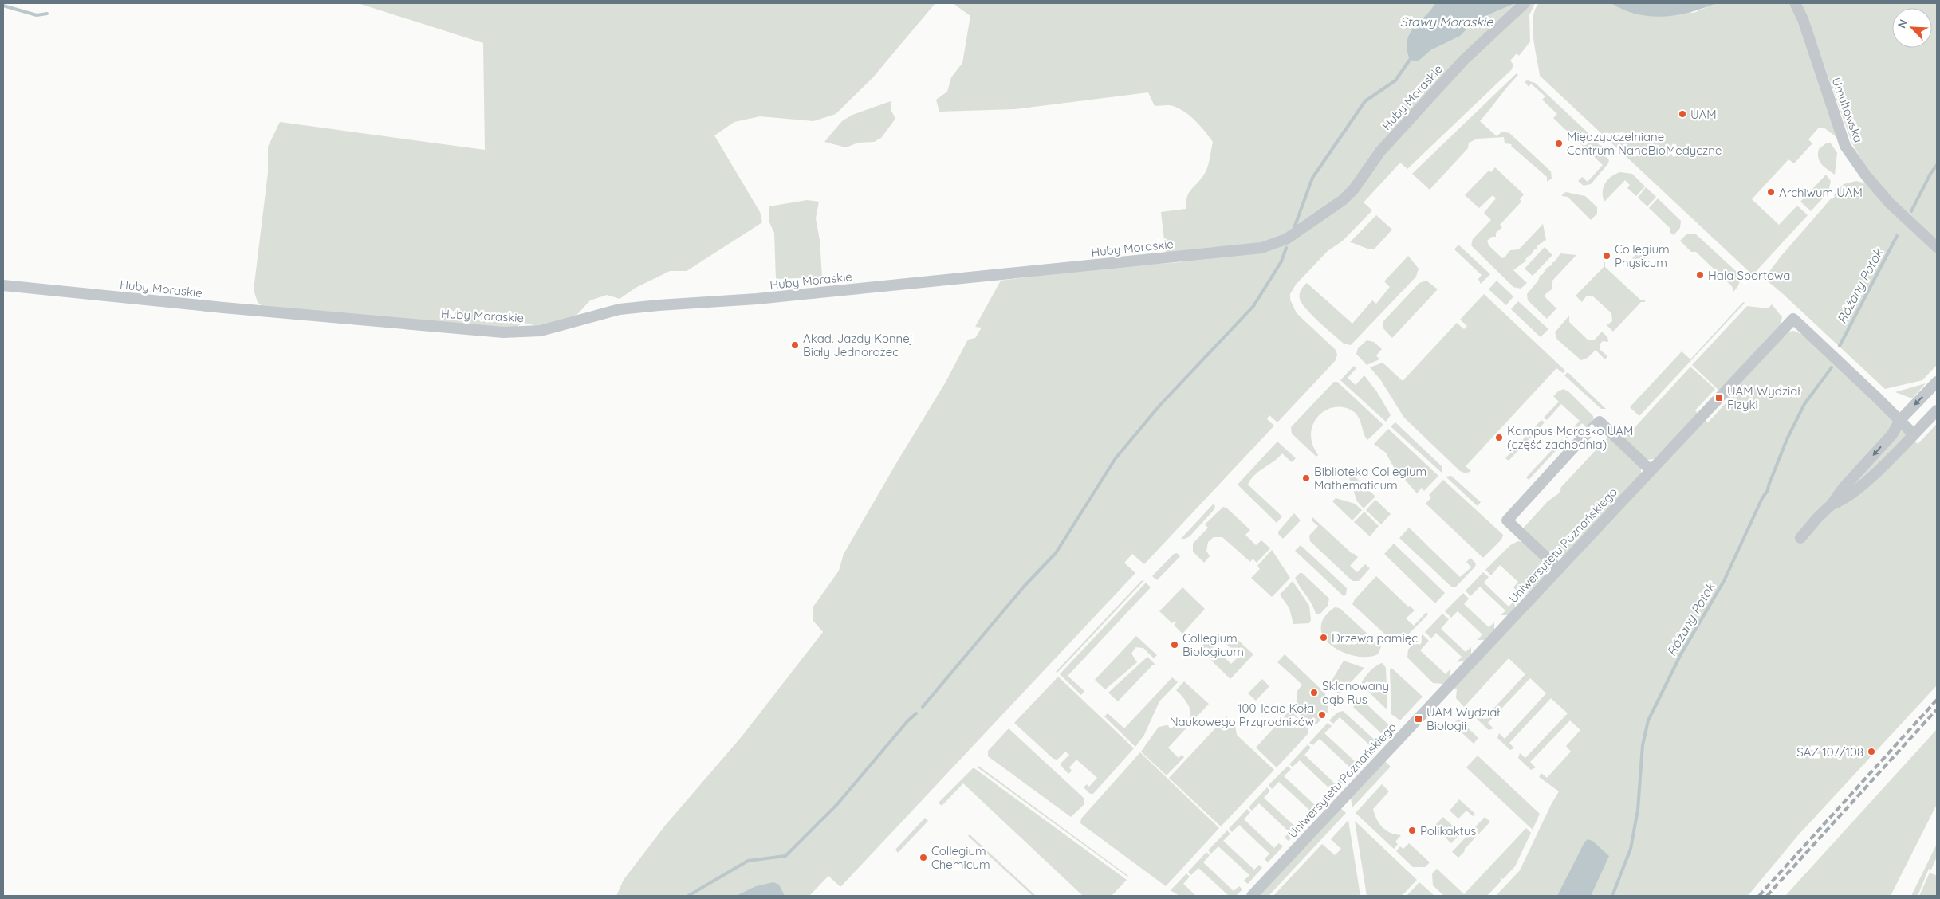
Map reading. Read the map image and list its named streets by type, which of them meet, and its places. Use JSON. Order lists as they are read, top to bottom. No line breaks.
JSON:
{"streets":{"street":["Huby Moraskie","Umultowska","Uniwersytetu Poznańskiego"]},"water":["Stawy Moraskie","Różany Potok"],"places":{"other":["UAM","Międzyuczelniane Centrum NanoBioMedyczne","Archiwum UAM","Collegium Physicum","Hala Sportowa","Akad. Jazdy Konnej Biały Jednorożec","Kampus Morasko UAM (część zachodnia)","Biblioteka Collegium Mathematicum","Drzewa pamięci","Collegium Biologicum","Sklonowany dąb Rus","100-lecie Koła Naukowego Przyrodników","SAZ 107/108","Polikaktus","Collegium Chemicum"],"transit":["UAM Wydział Fizyki","UAM Wydział Biologii"]},"north":"top left"}
